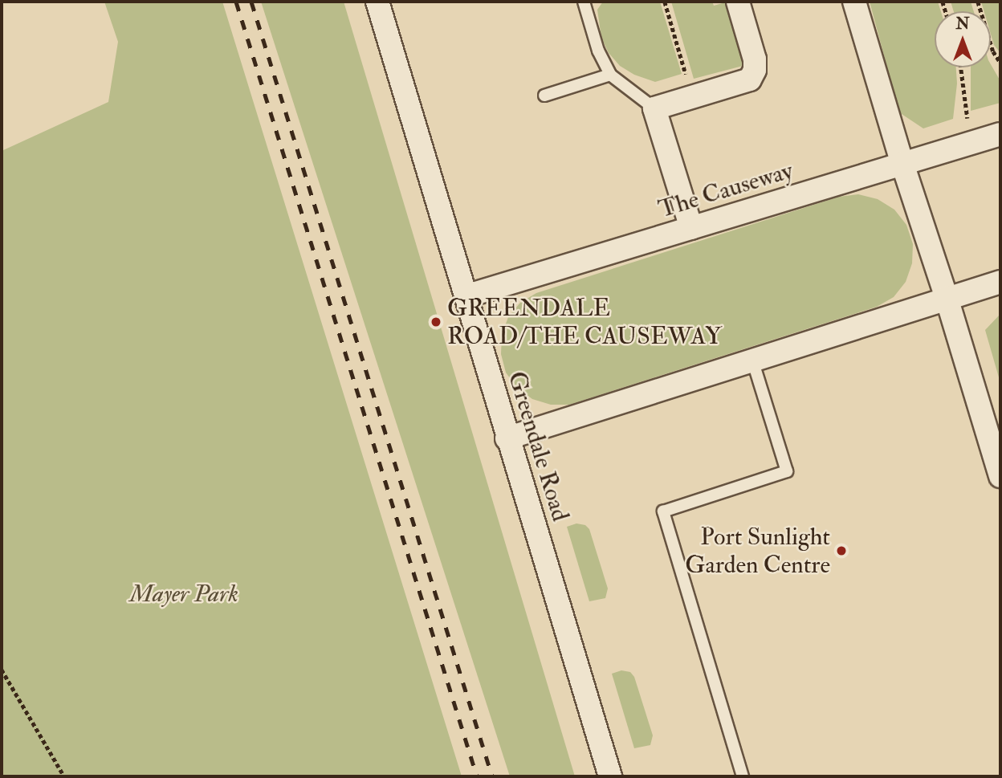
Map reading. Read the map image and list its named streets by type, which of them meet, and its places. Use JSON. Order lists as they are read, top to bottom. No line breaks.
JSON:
{"streets":{"street":["The Causeway","Greendale Road"]},"crossings":[["The Causeway","Greendale Road"]],"parks":["Mayer Park"],"places":["GREENDALE ROAD/THE CAUSEWAY","Port Sunlight Garden Centre"],"north":"top"}
